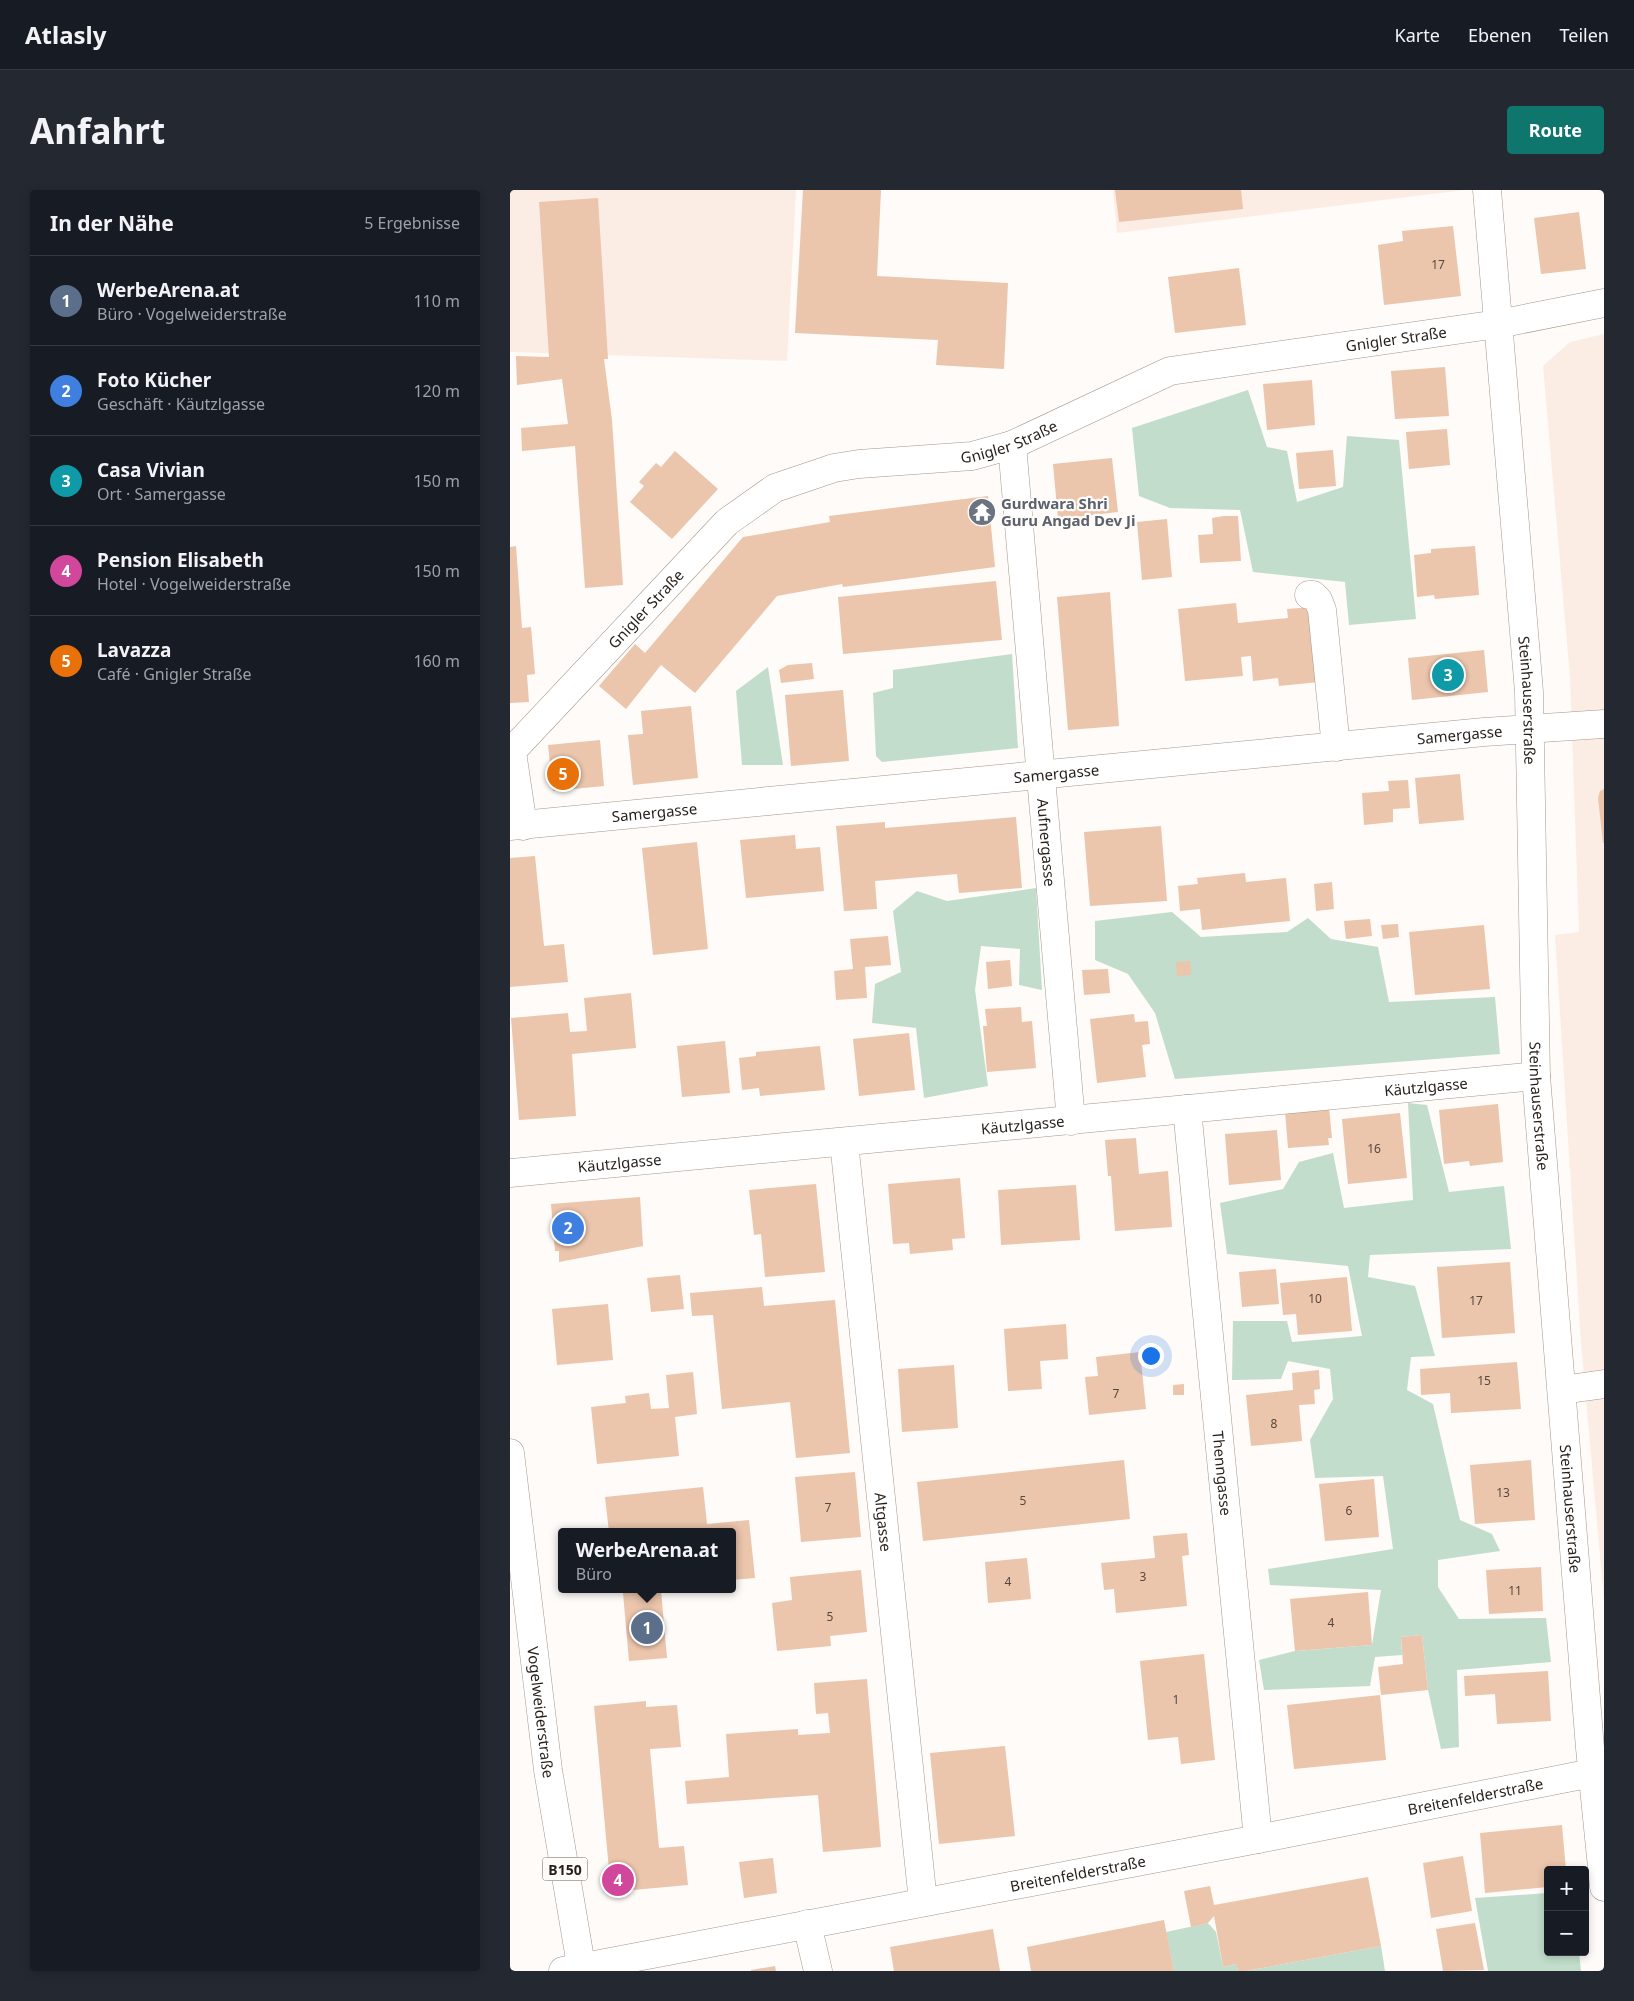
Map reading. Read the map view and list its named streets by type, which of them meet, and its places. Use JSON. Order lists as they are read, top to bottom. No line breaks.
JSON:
{"streets":{"street":["Gnigler Straße","Steinhauserstraße","Samergasse","Aufnergasse","Käutzlgasse","Thenngasse","Altgasse","Vogelweiderstraße","Breitenfelderstraße","B150"]},"crossings":[["Gnigler Straße","Steinhauserstraße"],["Gnigler Straße","Samergasse"],["Gnigler Straße","Aufnergasse"],["Steinhauserstraße","Samergasse"],["Steinhauserstraße","Käutzlgasse"],["Steinhauserstraße","Breitenfelderstraße"],["Samergasse","Aufnergasse"],["Aufnergasse","Käutzlgasse"],["Käutzlgasse","Thenngasse"],["Käutzlgasse","Altgasse"],["Thenngasse","Breitenfelderstraße"],["Altgasse","Breitenfelderstraße"],["Vogelweiderstraße","Breitenfelderstraße"]],"places":{"temple":["Gurdwara Shri Guru Angad Dev Ji"]},"house_numbers":["17","16","10","17","15","7","8","13","5","7","6","3","4","11","5","4","1"],"page":{"header":"Atlasly","nav":["Karte","Ebenen","Teilen"],"buttons":"Route","title":"Anfahrt","heading":["In der Nähe","5 Ergebnisse"],"list":[{"mark":"1","name":"WerbeArena.at","note":"Büro · Vogelweiderstraße","value":"110 m"},{"mark":"2","name":"Foto Kücher","note":"Geschäft · Käutzlgasse","value":"120 m"},{"mark":"3","name":"Casa Vivian","note":"Ort · Samergasse","value":"150 m"},{"mark":"4","name":"Pension Elisabeth","note":"Hotel · Vogelweiderstraße","value":"150 m"},{"mark":"5","name":"Lavazza","note":"Café · Gnigler Straße","value":"160 m"}],"pins":["3","5","2","1","4"],"popup":["WerbeArena.at","Büro"],"map_buttons":["+","−"]}}
